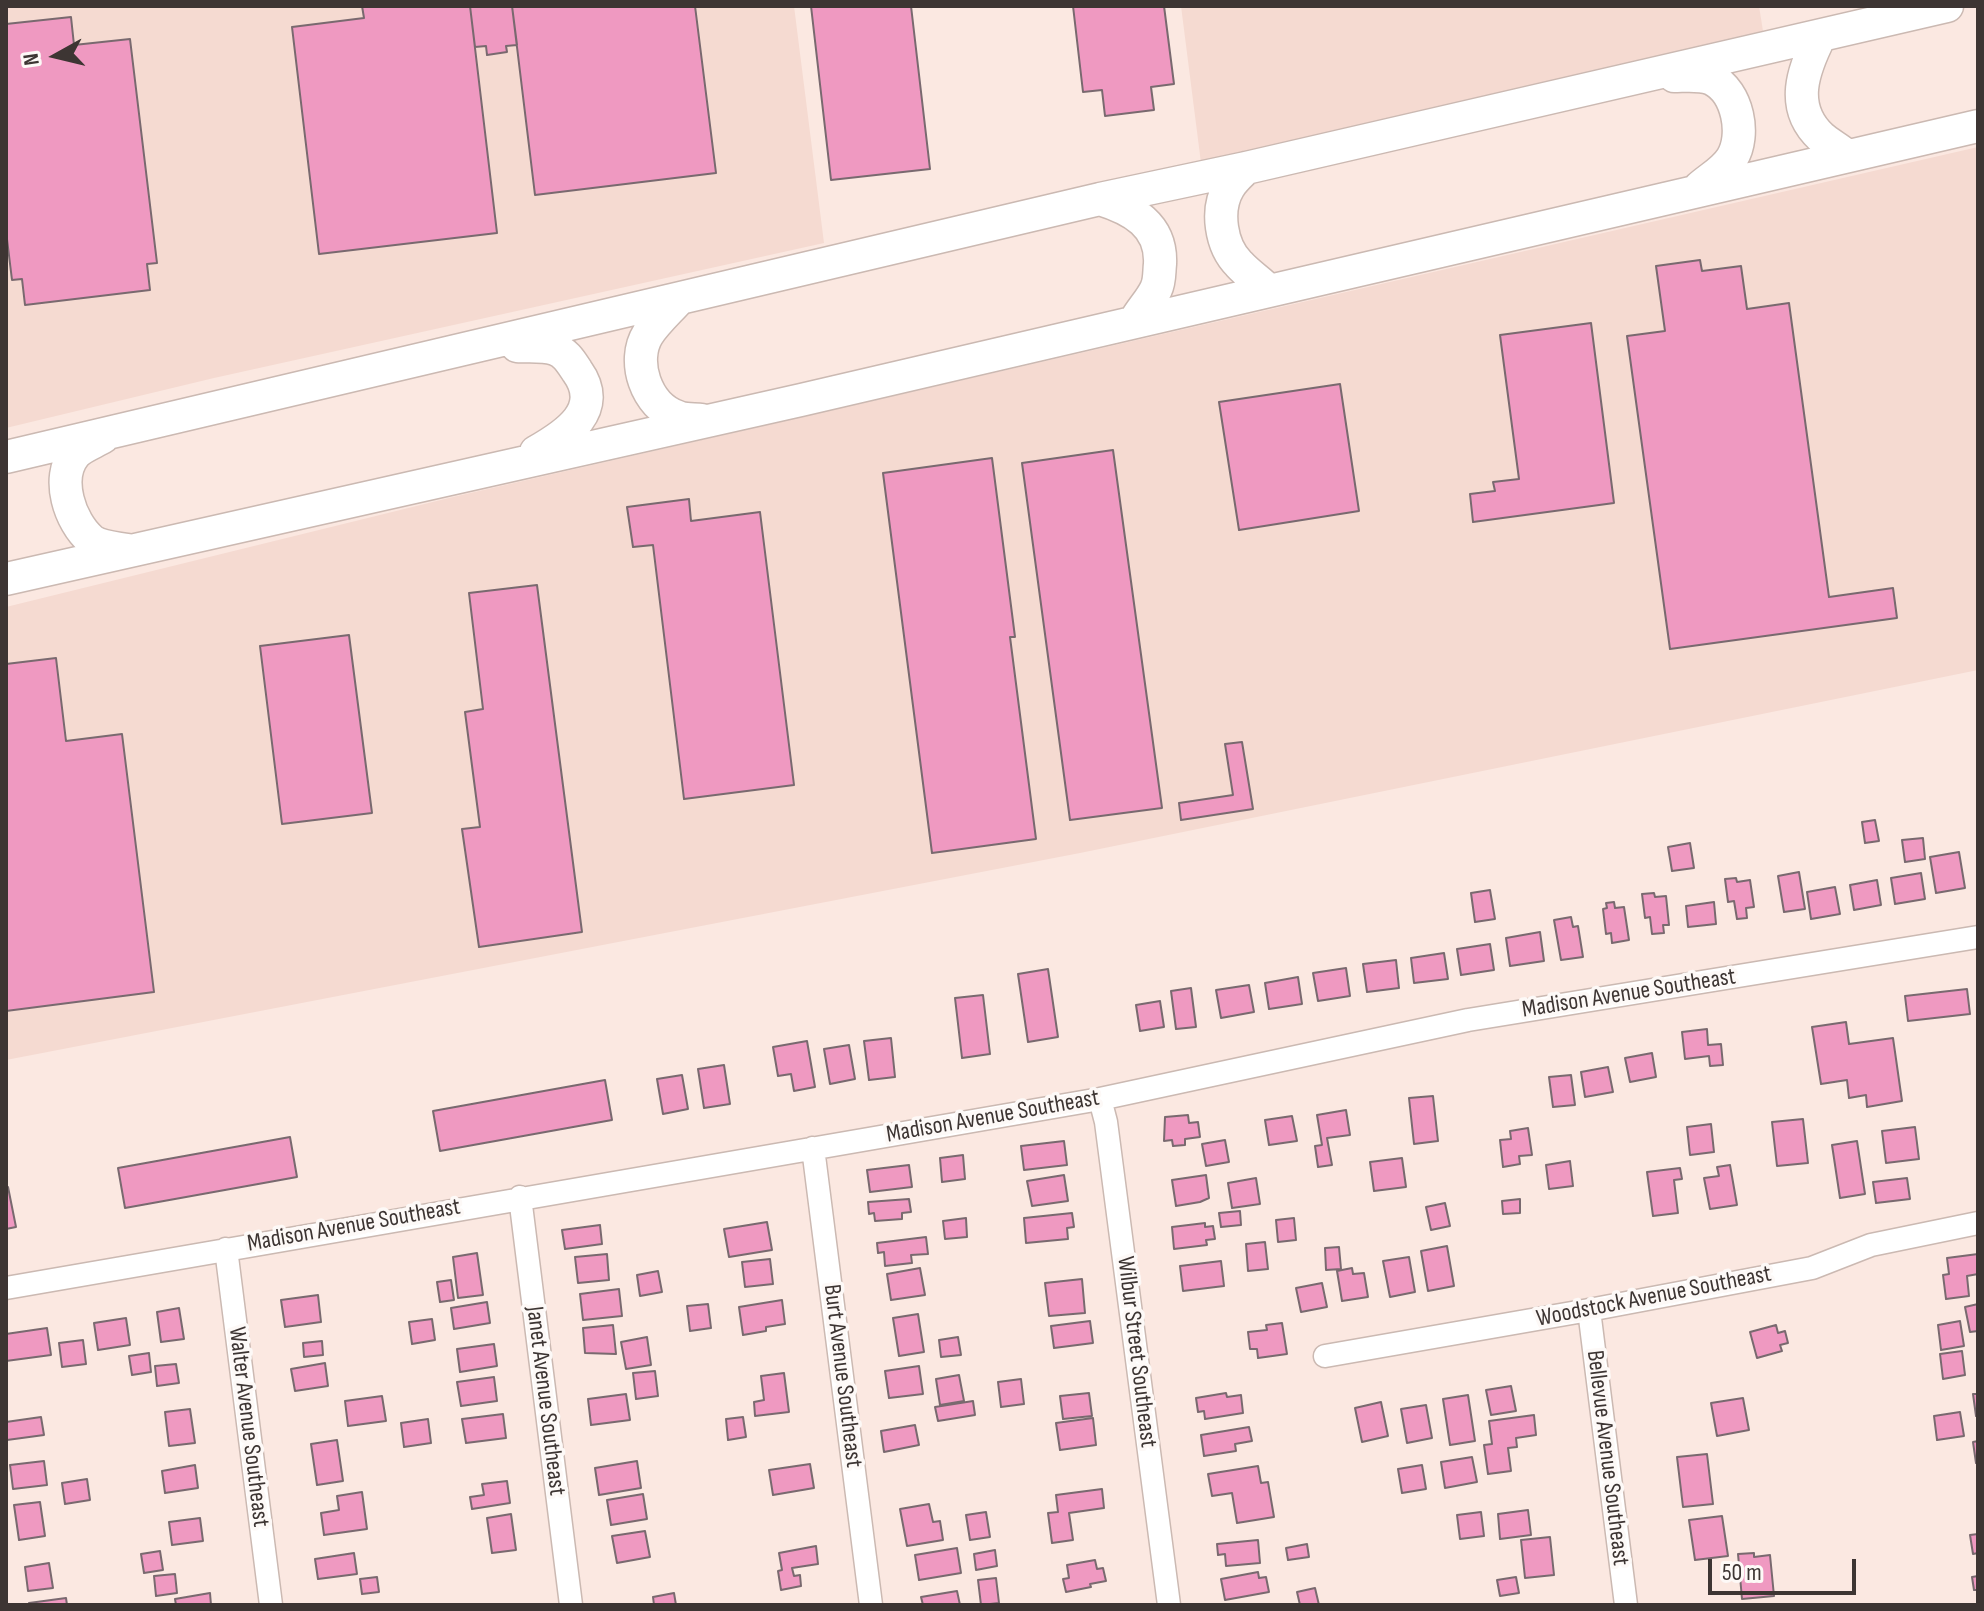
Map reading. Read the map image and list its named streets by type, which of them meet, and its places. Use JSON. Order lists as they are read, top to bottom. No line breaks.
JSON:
{"streets":{"street":["Madison Avenue Southeast","Woodstock Avenue Southeast","Wilbur Street Southeast","Burt Avenue Southeast","Janet Avenue Southeast","Walter Avenue Southeast","Bellevue Avenue Southeast"]},"crossings":[["Madison Avenue Southeast","Wilbur Street Southeast"],["Madison Avenue Southeast","Burt Avenue Southeast"],["Madison Avenue Southeast","Janet Avenue Southeast"],["Madison Avenue Southeast","Walter Avenue Southeast"],["Woodstock Avenue Southeast","Bellevue Avenue Southeast"]],"scale_bar":"50 m","north":"left"}
